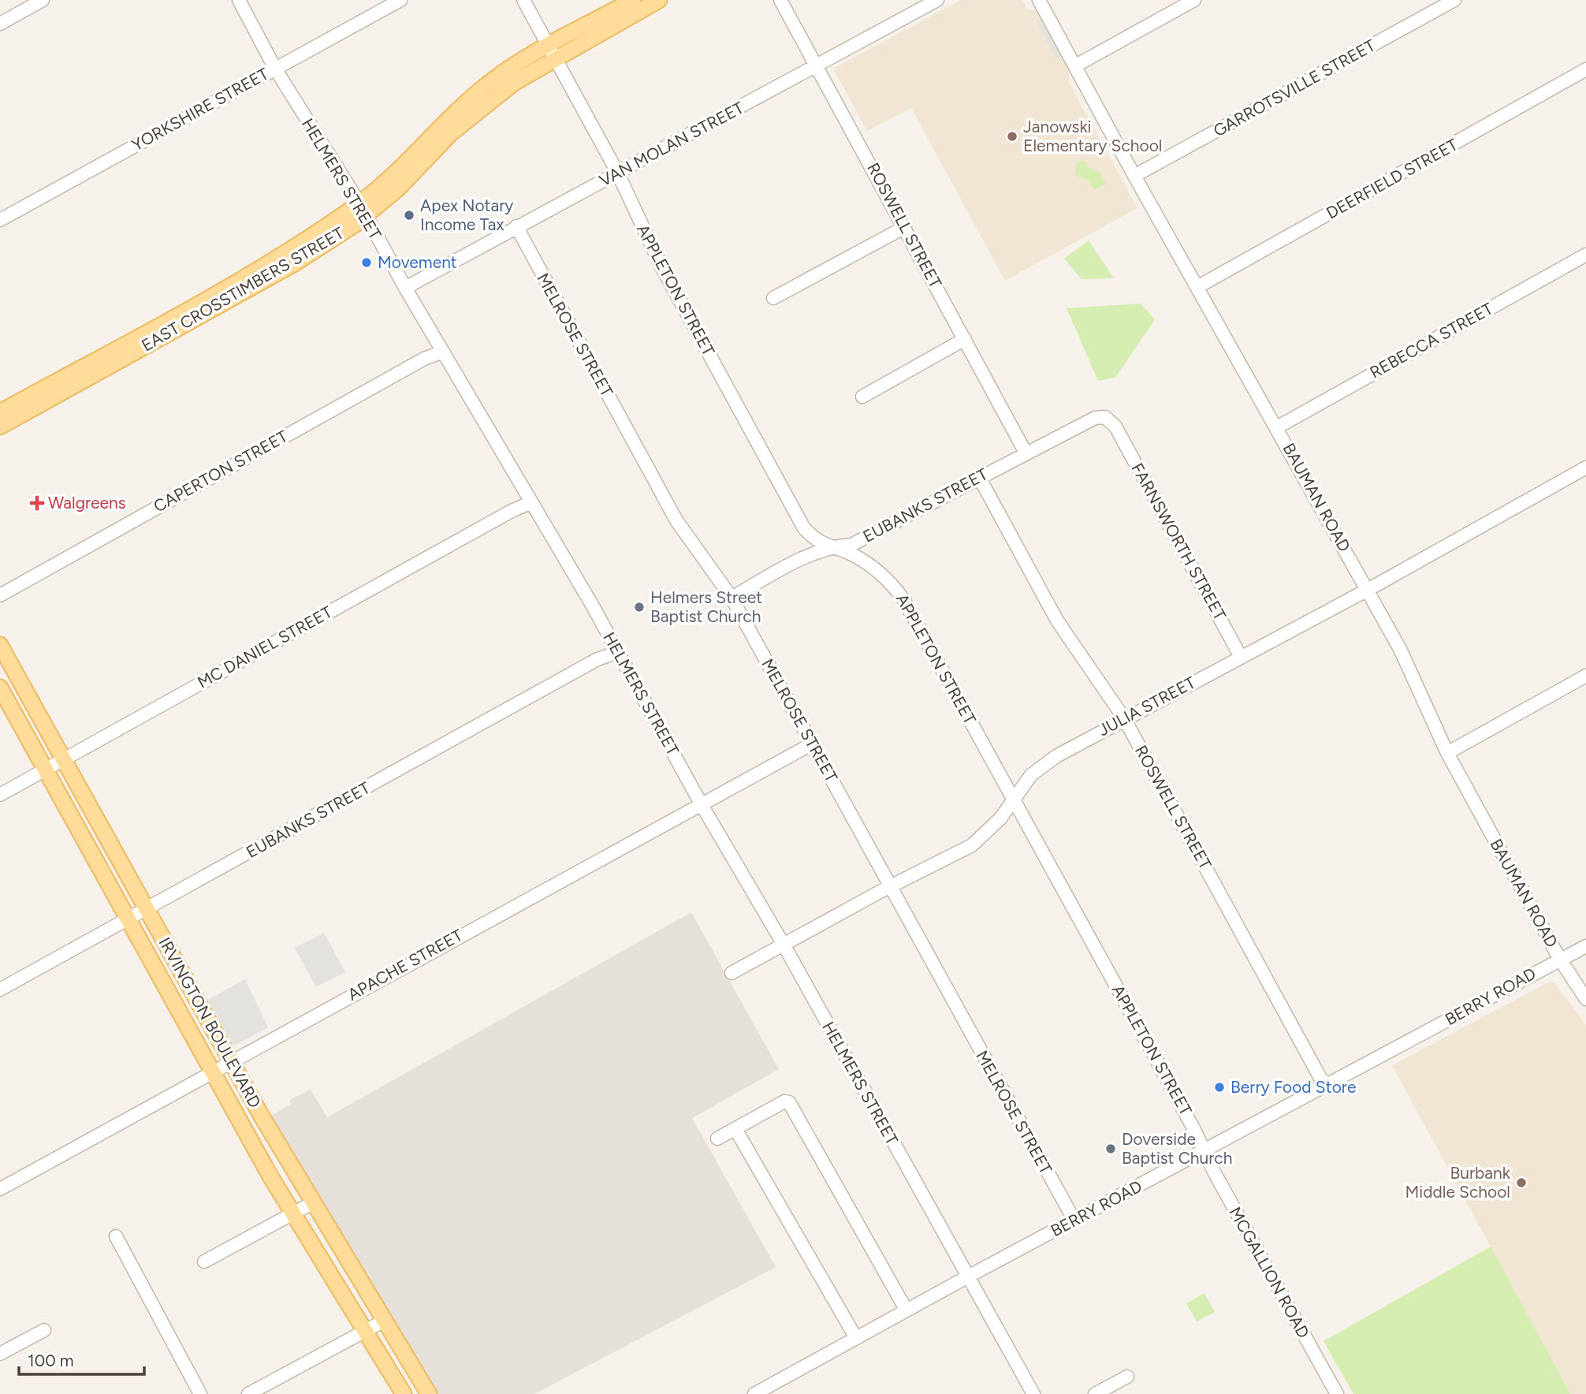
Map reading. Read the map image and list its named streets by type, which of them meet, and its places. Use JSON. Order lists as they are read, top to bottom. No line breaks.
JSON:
{"streets":{"main road":["EAST CROSSTIMBERS STREET","IRVINGTON BOULEVARD"],"street":["GARROTSVILLE STREET","YORKSHIRE STREET","VAN MOLAN STREET","HELMERS STREET","DEERFIELD STREET","ROSWELL STREET","APPLETON STREET","MELROSE STREET","REBECCA STREET","CAPERTON STREET","BAUMAN ROAD","EUBANKS STREET","FARNSWORTH STREET","MC DANIEL STREET","JULIA STREET","APACHE STREET","BERRY ROAD","MCGALLION ROAD"]},"crossings":[["GARROTSVILLE STREET","BAUMAN ROAD"],["YORKSHIRE STREET","HELMERS STREET"],["VAN MOLAN STREET","HELMERS STREET"],["VAN MOLAN STREET","ROSWELL STREET"],["VAN MOLAN STREET","APPLETON STREET"],["VAN MOLAN STREET","MELROSE STREET"],["HELMERS STREET","EAST CROSSTIMBERS STREET"],["HELMERS STREET","CAPERTON STREET"],["HELMERS STREET","EUBANKS STREET"],["HELMERS STREET","MC DANIEL STREET"],["HELMERS STREET","JULIA STREET"],["HELMERS STREET","APACHE STREET"],["HELMERS STREET","BERRY ROAD"],["DEERFIELD STREET","BAUMAN ROAD"],["ROSWELL STREET","EUBANKS STREET"],["ROSWELL STREET","JULIA STREET"],["ROSWELL STREET","BERRY ROAD"],["EAST CROSSTIMBERS STREET","APPLETON STREET"],["APPLETON STREET","EUBANKS STREET"],["APPLETON STREET","JULIA STREET"],["APPLETON STREET","BERRY ROAD"],["APPLETON STREET","MCGALLION ROAD"],["MELROSE STREET","JULIA STREET"],["MELROSE STREET","APACHE STREET"],["MELROSE STREET","BERRY ROAD"],["REBECCA STREET","BAUMAN ROAD"],["BAUMAN ROAD","JULIA STREET"],["BAUMAN ROAD","BERRY ROAD"],["EUBANKS STREET","FARNSWORTH STREET"],["EUBANKS STREET","IRVINGTON BOULEVARD"],["FARNSWORTH STREET","JULIA STREET"],["MC DANIEL STREET","IRVINGTON BOULEVARD"],["APACHE STREET","IRVINGTON BOULEVARD"],["BERRY ROAD","MCGALLION ROAD"]],"places":{"other":["Janowski Elementary School","Apex Notary Income Tax","Movement","Helmers Street Baptist Church","Berry Food Store","Doverside Baptist Church","Burbank Middle School"],"health":["Walgreens"]},"scale_bar":"100 m"}
